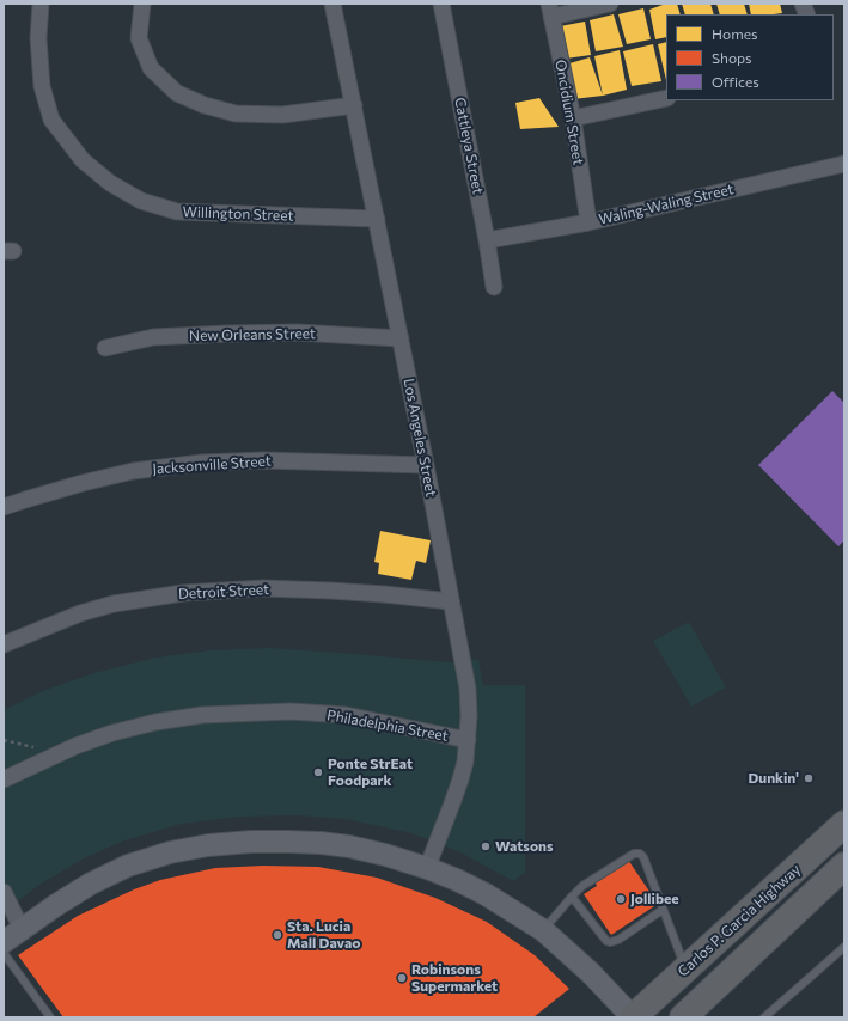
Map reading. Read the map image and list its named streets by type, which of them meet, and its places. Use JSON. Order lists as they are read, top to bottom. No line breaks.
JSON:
{"streets":{"highway":["Carlos P. Garcia Highway"],"street":["Oncidium Street","Cattleya Street","Waling-Waling Street","Willington Street","New Orleans Street","Los Angeles Street","Jacksonville Street","Detroit Street","Philadelphia Street"]},"crossings":[["Oncidium Street","Waling-Waling Street"],["Cattleya Street","Waling-Waling Street"],["Willington Street","Los Angeles Street"],["New Orleans Street","Los Angeles Street"],["Los Angeles Street","Jacksonville Street"],["Los Angeles Street","Detroit Street"],["Los Angeles Street","Philadelphia Street"]],"places":["Ponte StrEat Foodpark","Dunkin'","Watsons","Jollibee","Sta. Lucia Mall Davao","Robinsons Supermarket"],"legend":["Homes","Shops","Offices"]}
